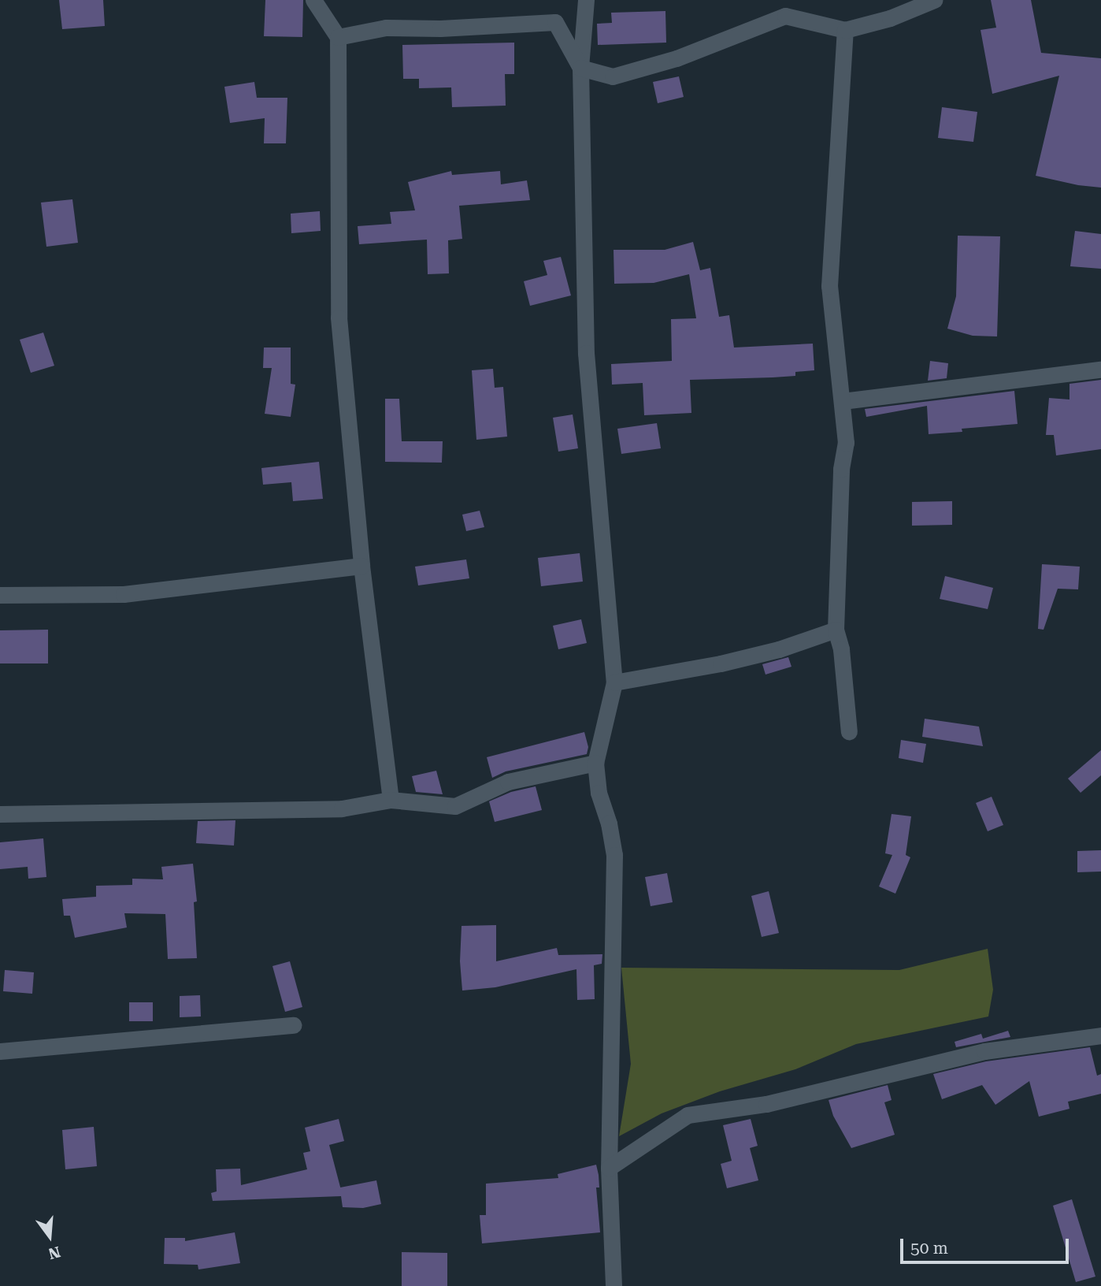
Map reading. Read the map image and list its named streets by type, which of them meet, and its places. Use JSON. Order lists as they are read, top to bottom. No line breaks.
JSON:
{"scale_bar":"50 m","north":"bottom"}
